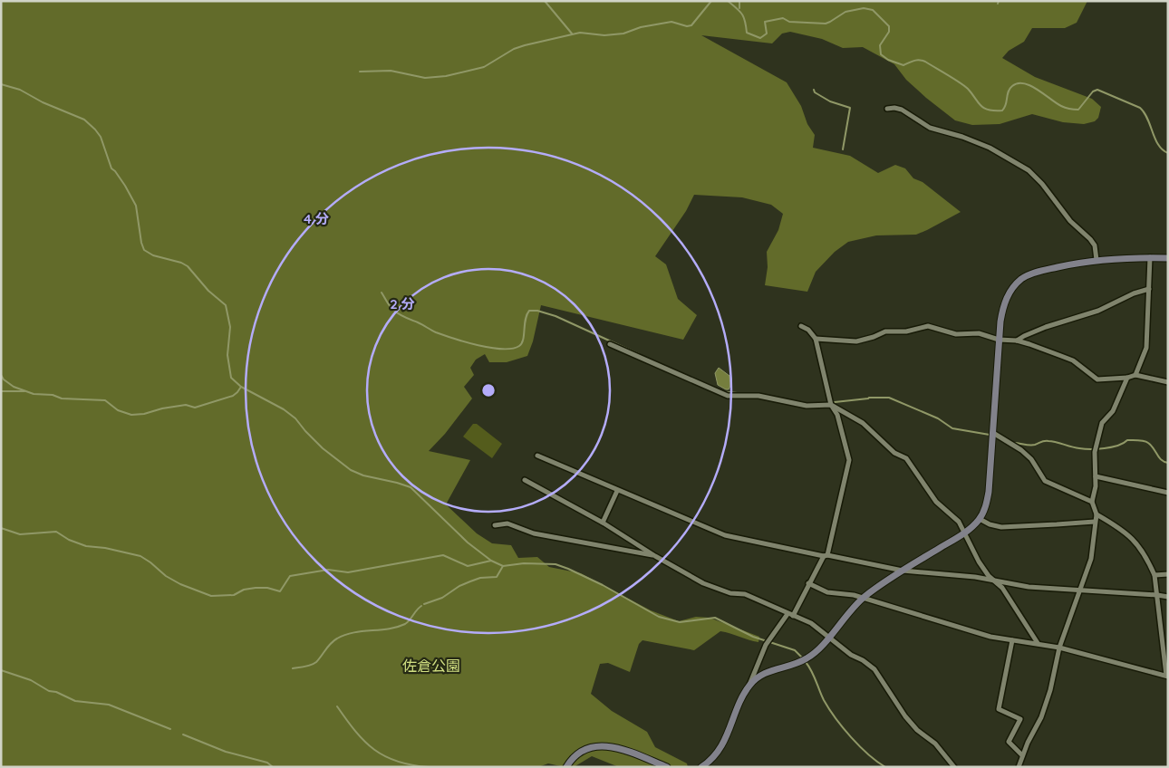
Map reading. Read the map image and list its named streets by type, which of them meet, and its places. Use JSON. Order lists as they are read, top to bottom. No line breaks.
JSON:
{"parks":["佐倉公園"],"rings":["4 分","2 分"]}
